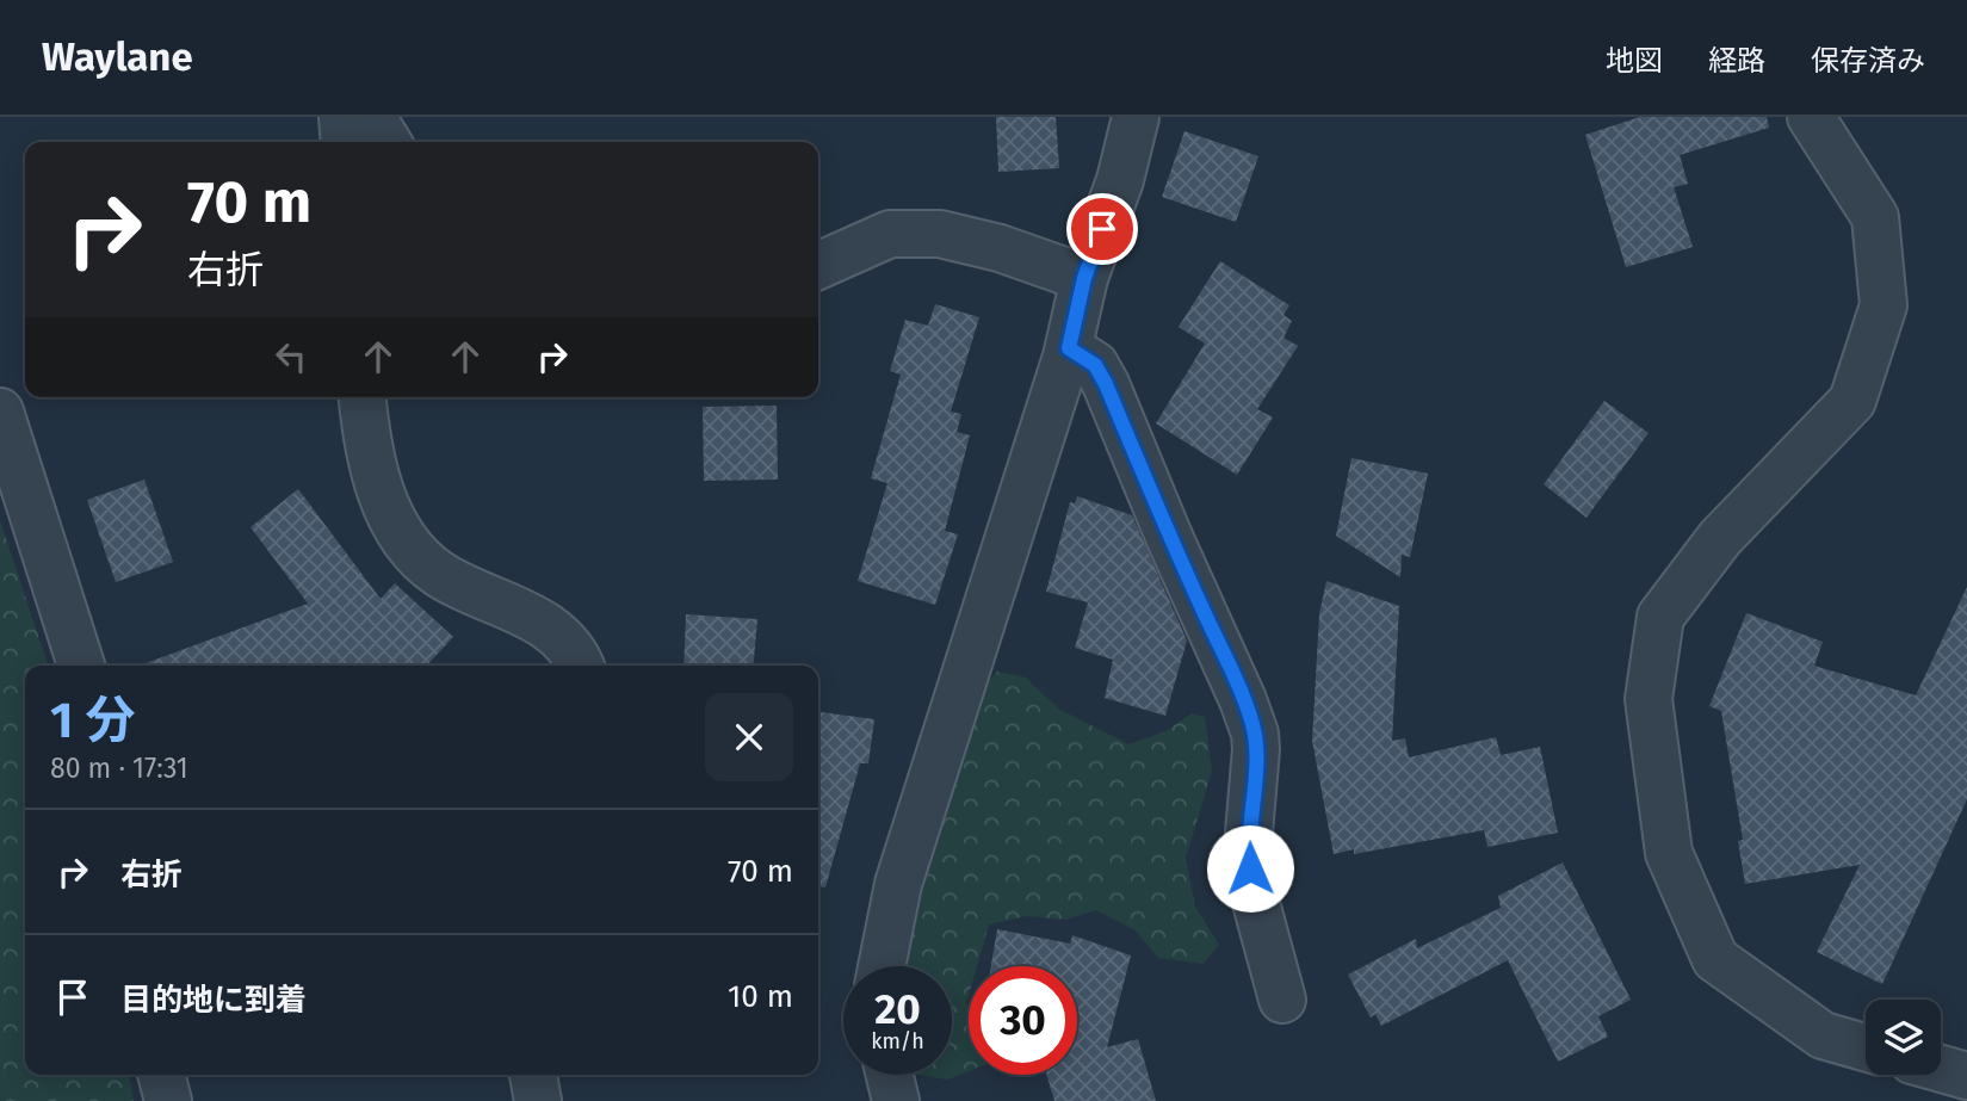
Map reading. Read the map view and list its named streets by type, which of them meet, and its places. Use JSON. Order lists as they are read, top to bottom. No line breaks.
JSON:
{"page":{"header":"Waylane","nav":["地図","経路","保存済み"],"turn":["70 m","右折"],"heading":["1 分","80 m · 17:31"],"list":[{"name":"右折","value":"70 m"},{"name":"目的地に到着","value":"10 m"}],"speed":"20 km/h","limit":"30"}}
